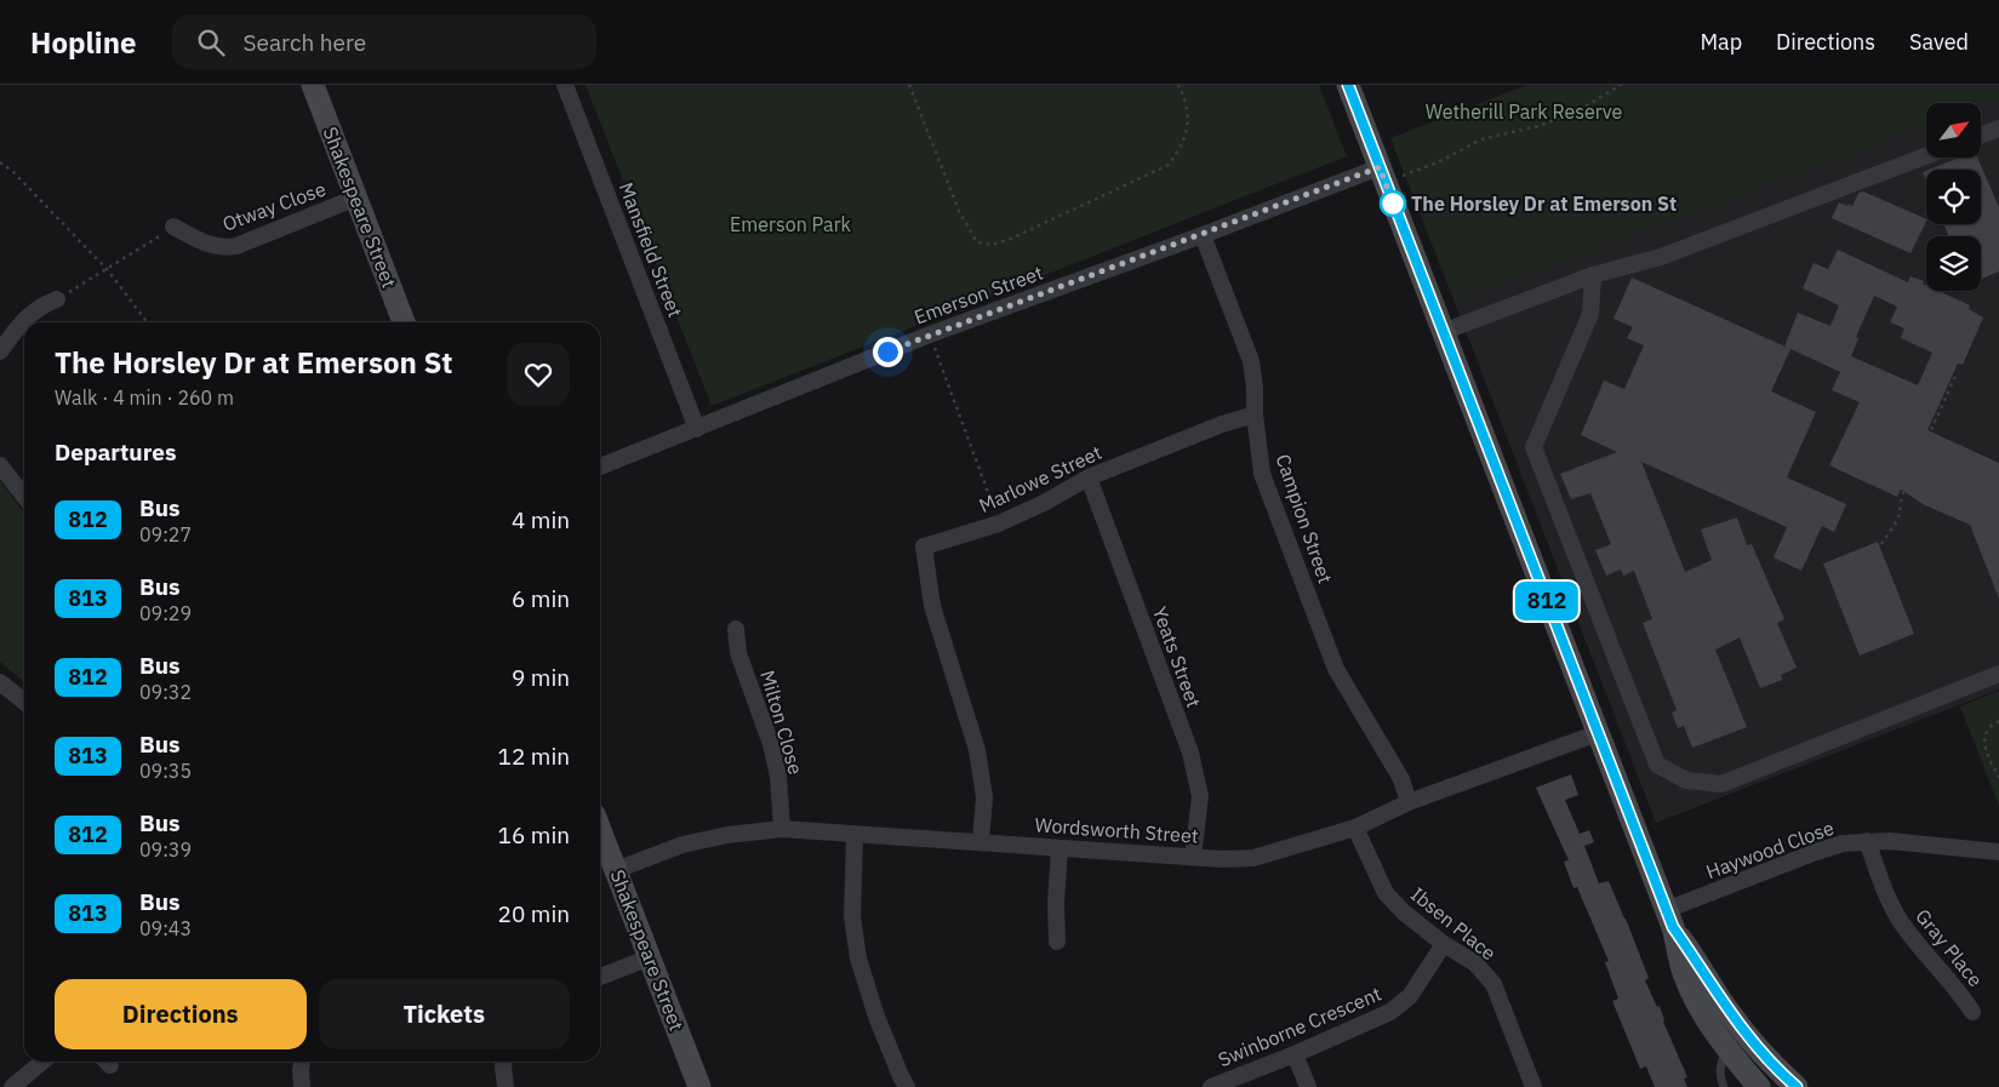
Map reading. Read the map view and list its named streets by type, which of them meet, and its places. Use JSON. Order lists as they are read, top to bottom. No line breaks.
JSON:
{"streets":{"main road":["Shakespeare Street"],"street":["Otway Close","Mansfield Street","Emerson Street","Marlowe Street","Campion Street","Yeats Street","Milton Close","Wordsworth Street","Haywood Close","Ibsen Place","Gray Place","Swinborne Crescent"]},"crossings":[["Otway Close","Shakespeare Street"],["Shakespeare Street","Wordsworth Street"],["Mansfield Street","Emerson Street"],["Emerson Street","Campion Street"],["Marlowe Street","Campion Street"],["Marlowe Street","Yeats Street"],["Marlowe Street","Wordsworth Street"],["Campion Street","Wordsworth Street"],["Yeats Street","Wordsworth Street"],["Milton Close","Wordsworth Street"],["Wordsworth Street","Ibsen Place"],["Haywood Close","Gray Place"],["Ibsen Place","Swinborne Crescent"]],"parks":["Wetherill Park Reserve","Emerson Park"],"places":["The Horsley Dr at Emerson St"],"lines":["bus line 812"],"north":"top right","page":{"header":"Hopline","search":"Search here","nav":["Map","Directions","Saved"],"on_map":"812","heading":[["The Horsley Dr at Emerson St","Walk · 4 min · 260 m"],"Departures"],"list":[{"mark":"812","name":"Bus","note":"09:27","value":"4 min"},{"mark":"813","name":"Bus","note":"09:29","value":"6 min"},{"mark":"812","name":"Bus","note":"09:32","value":"9 min"},{"mark":"813","name":"Bus","note":"09:35","value":"12 min"},{"mark":"812","name":"Bus","note":"09:39","value":"16 min"},{"mark":"813","name":"Bus","note":"09:43","value":"20 min"}],"buttons":["Directions","Tickets"]}}
